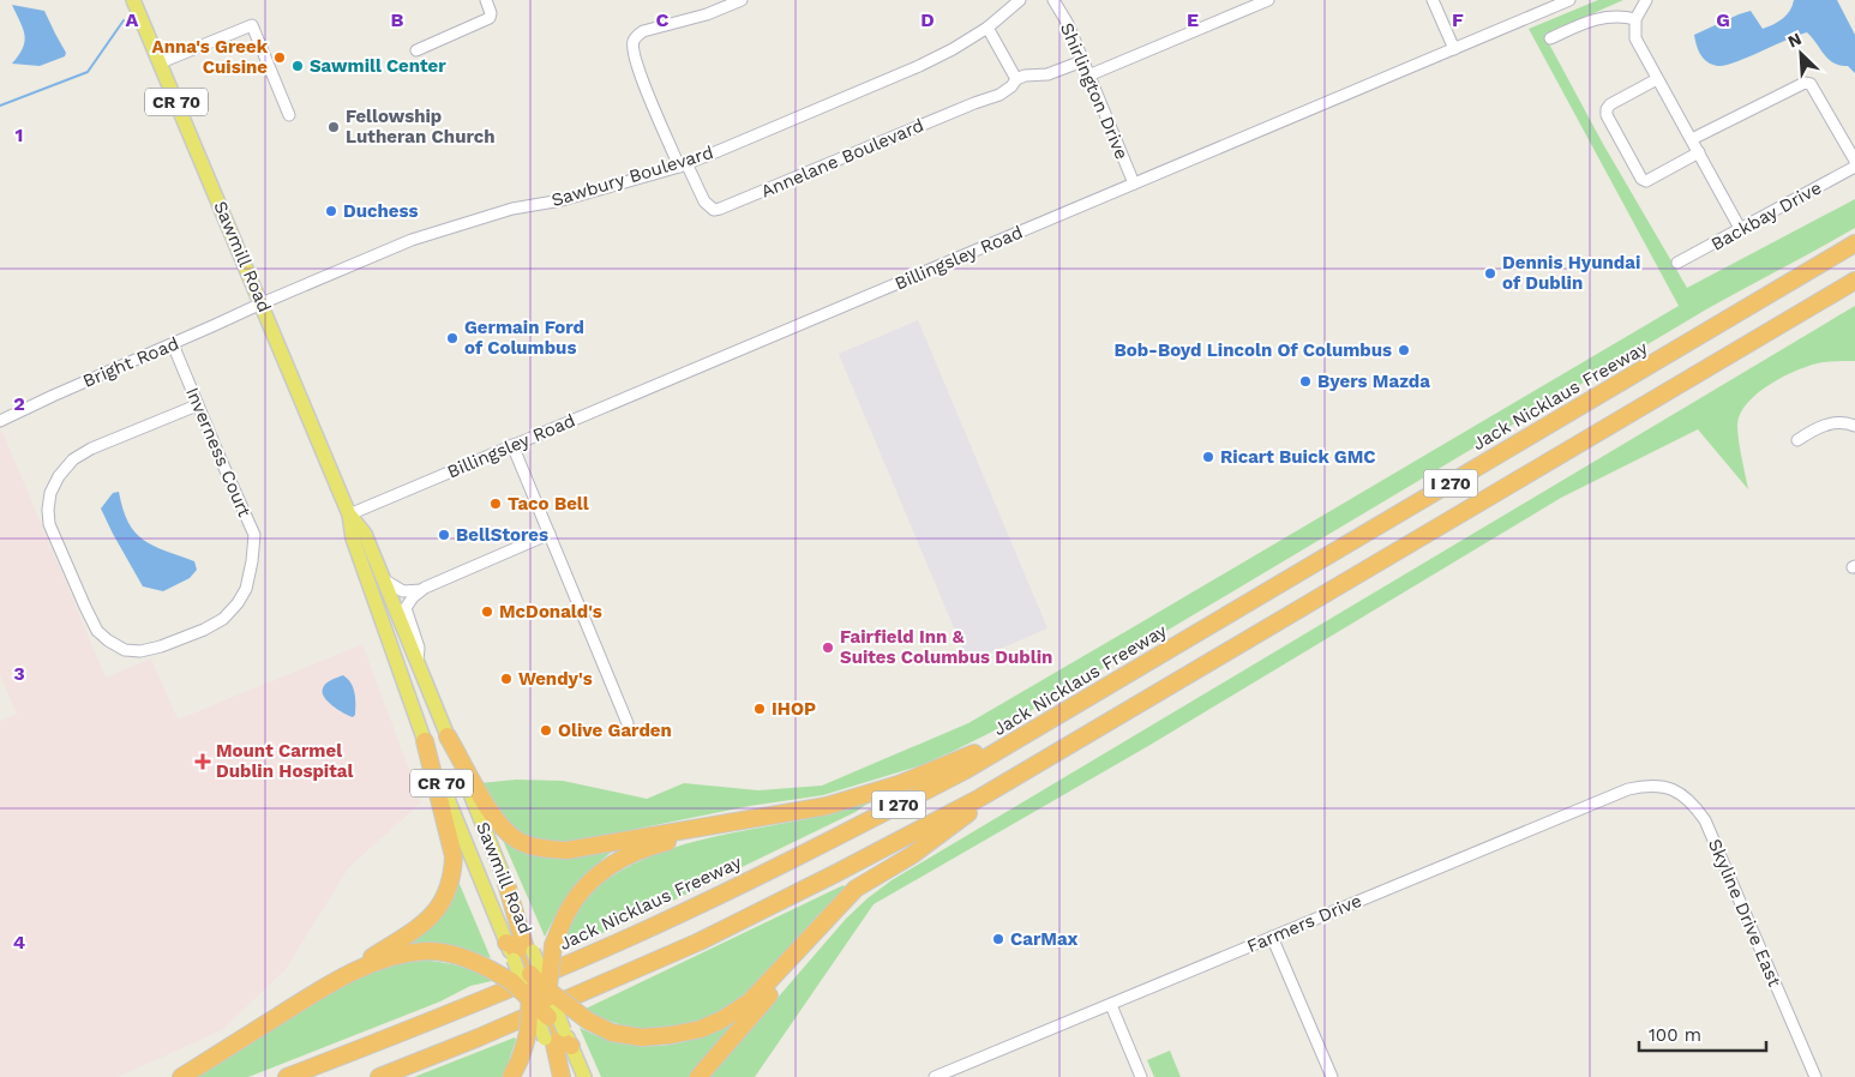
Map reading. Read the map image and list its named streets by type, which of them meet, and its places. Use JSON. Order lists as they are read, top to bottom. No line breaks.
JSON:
{"streets":{"highway":["Jack Nicklaus Freeway","I 270"],"main road":["CR 70","Sawmill Road"],"street":["Shirlington Drive","Annelane Boulevard","Sawbury Boulevard","Backbay Drive","Billingsley Road","Bright Road","Inverness Court","Skyline Drive East","Farmers Drive"]},"crossings":[["Shirlington Drive","Annelane Boulevard"],["Shirlington Drive","Billingsley Road"],["Annelane Boulevard","Sawbury Boulevard"],["Sawbury Boulevard","Sawmill Road"],["Sawbury Boulevard","Bright Road"],["Sawmill Road","Billingsley Road"],["Sawmill Road","Bright Road"],["Bright Road","Inverness Court"],["Skyline Drive East","Farmers Drive"]],"places":{"other":["Anna's Greek Cuisine","Sawmill Center","Fellowship Lutheran Church","Duchess","Dennis Hyundai of Dublin","Germain Ford of Columbus","Bob-Boyd Lincoln Of Columbus","Byers Mazda","Ricart Buick GMC","Taco Bell","BellStores","McDonald's","Fairfield Inn & Suites Columbus Dublin","Wendy's","IHOP","Olive Garden","CarMax"],"health":["Mount Carmel Dublin Hospital"]},"scale_bar":"100 m","north":"top left","grid":{"columns":["A","B","C","D","E","F","G"],"rows":["1","2","3","4"]}}
